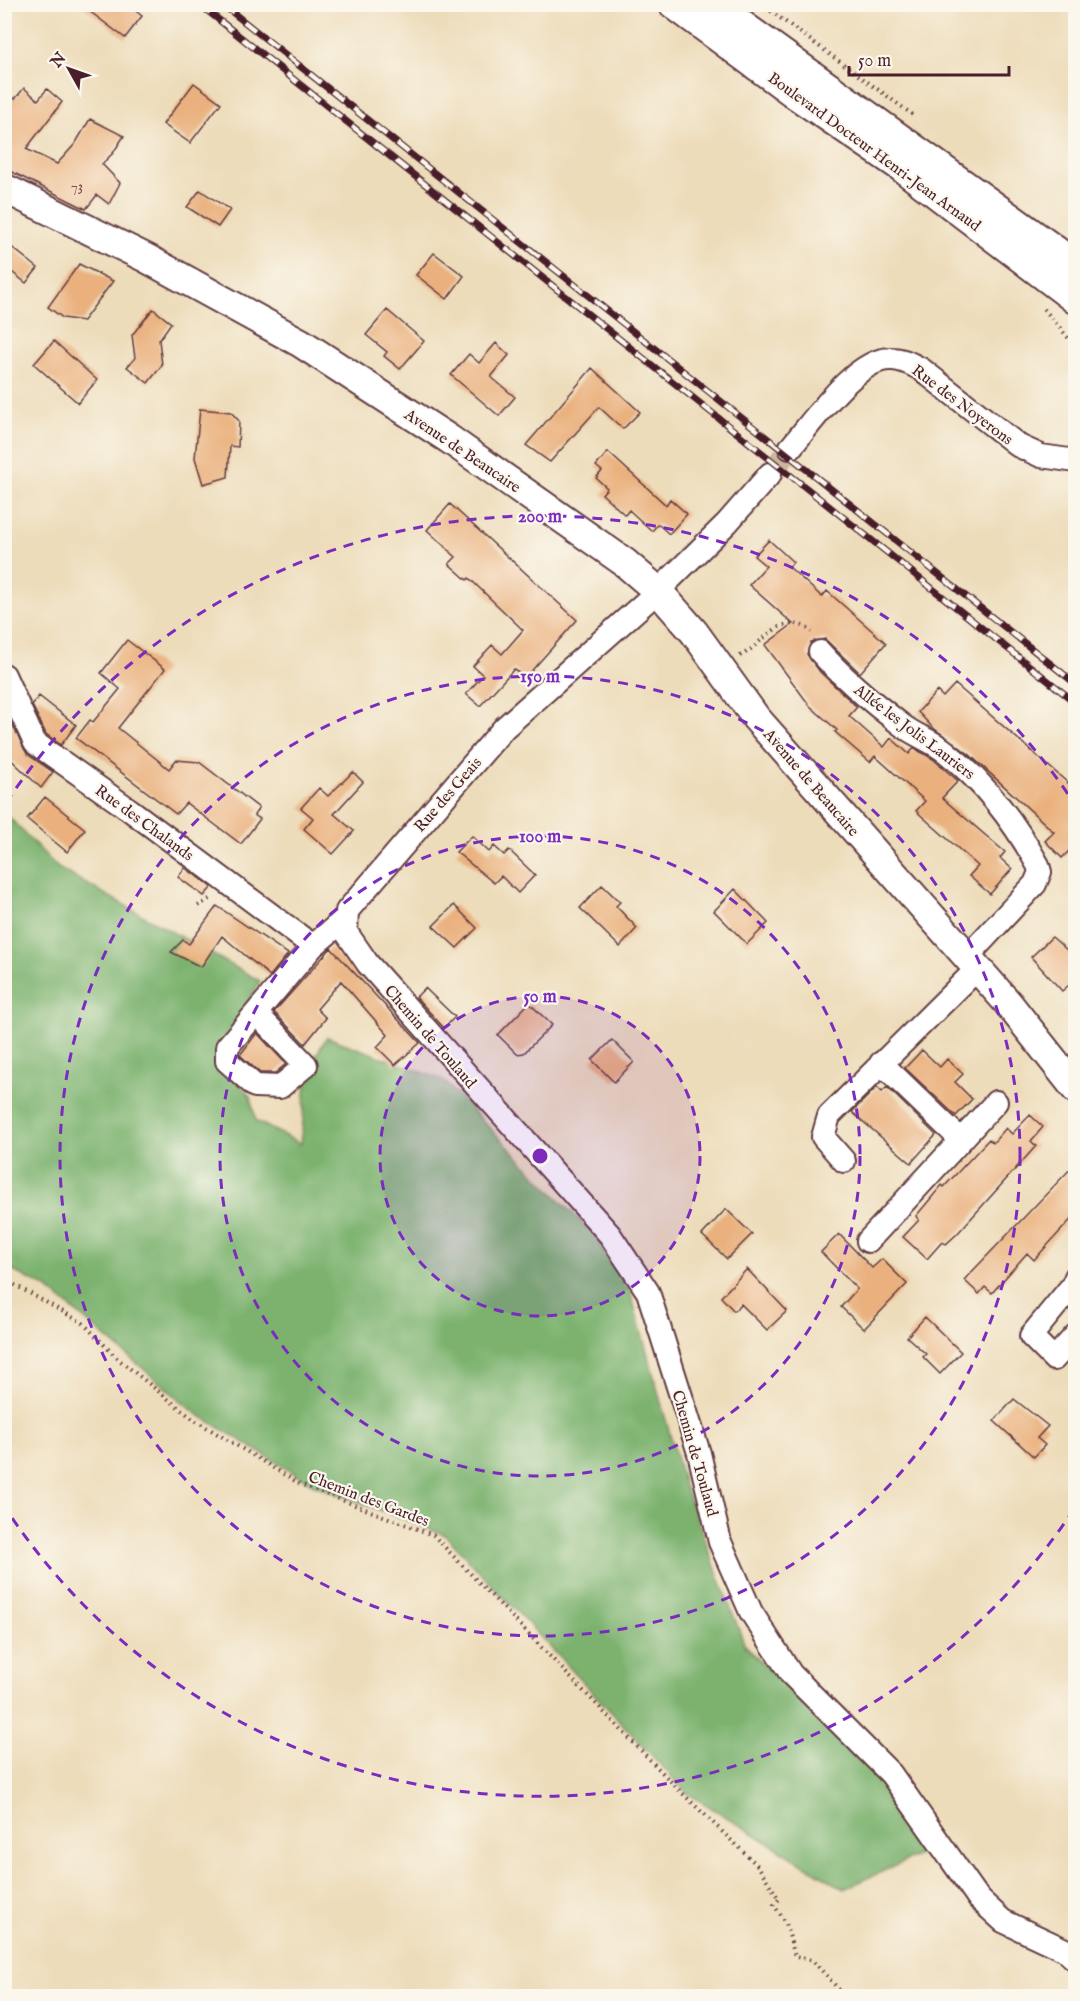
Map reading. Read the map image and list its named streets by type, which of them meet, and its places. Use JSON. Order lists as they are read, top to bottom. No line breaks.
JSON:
{"streets":{"main road":["Boulevard Docteur Henri-Jean Arnaud","Avenue de Beaucaire"],"street":["Rue des Noyerons","Allée les Jolis Lauriers","Rue des Geais","Rue des Chalands","Chemin de Toulaud"],"path":["Chemin des Gardes"]},"crossings":[["Avenue de Beaucaire","Allée les Jolis Lauriers"],["Avenue de Beaucaire","Rue des Geais"],["Rue des Geais","Rue des Chalands"],["Rue des Geais","Chemin de Toulaud"]],"house_numbers":["73"],"scale_bar":"50 m","north":"top left","rings":["200 m","150 m","100 m","50 m"]}
